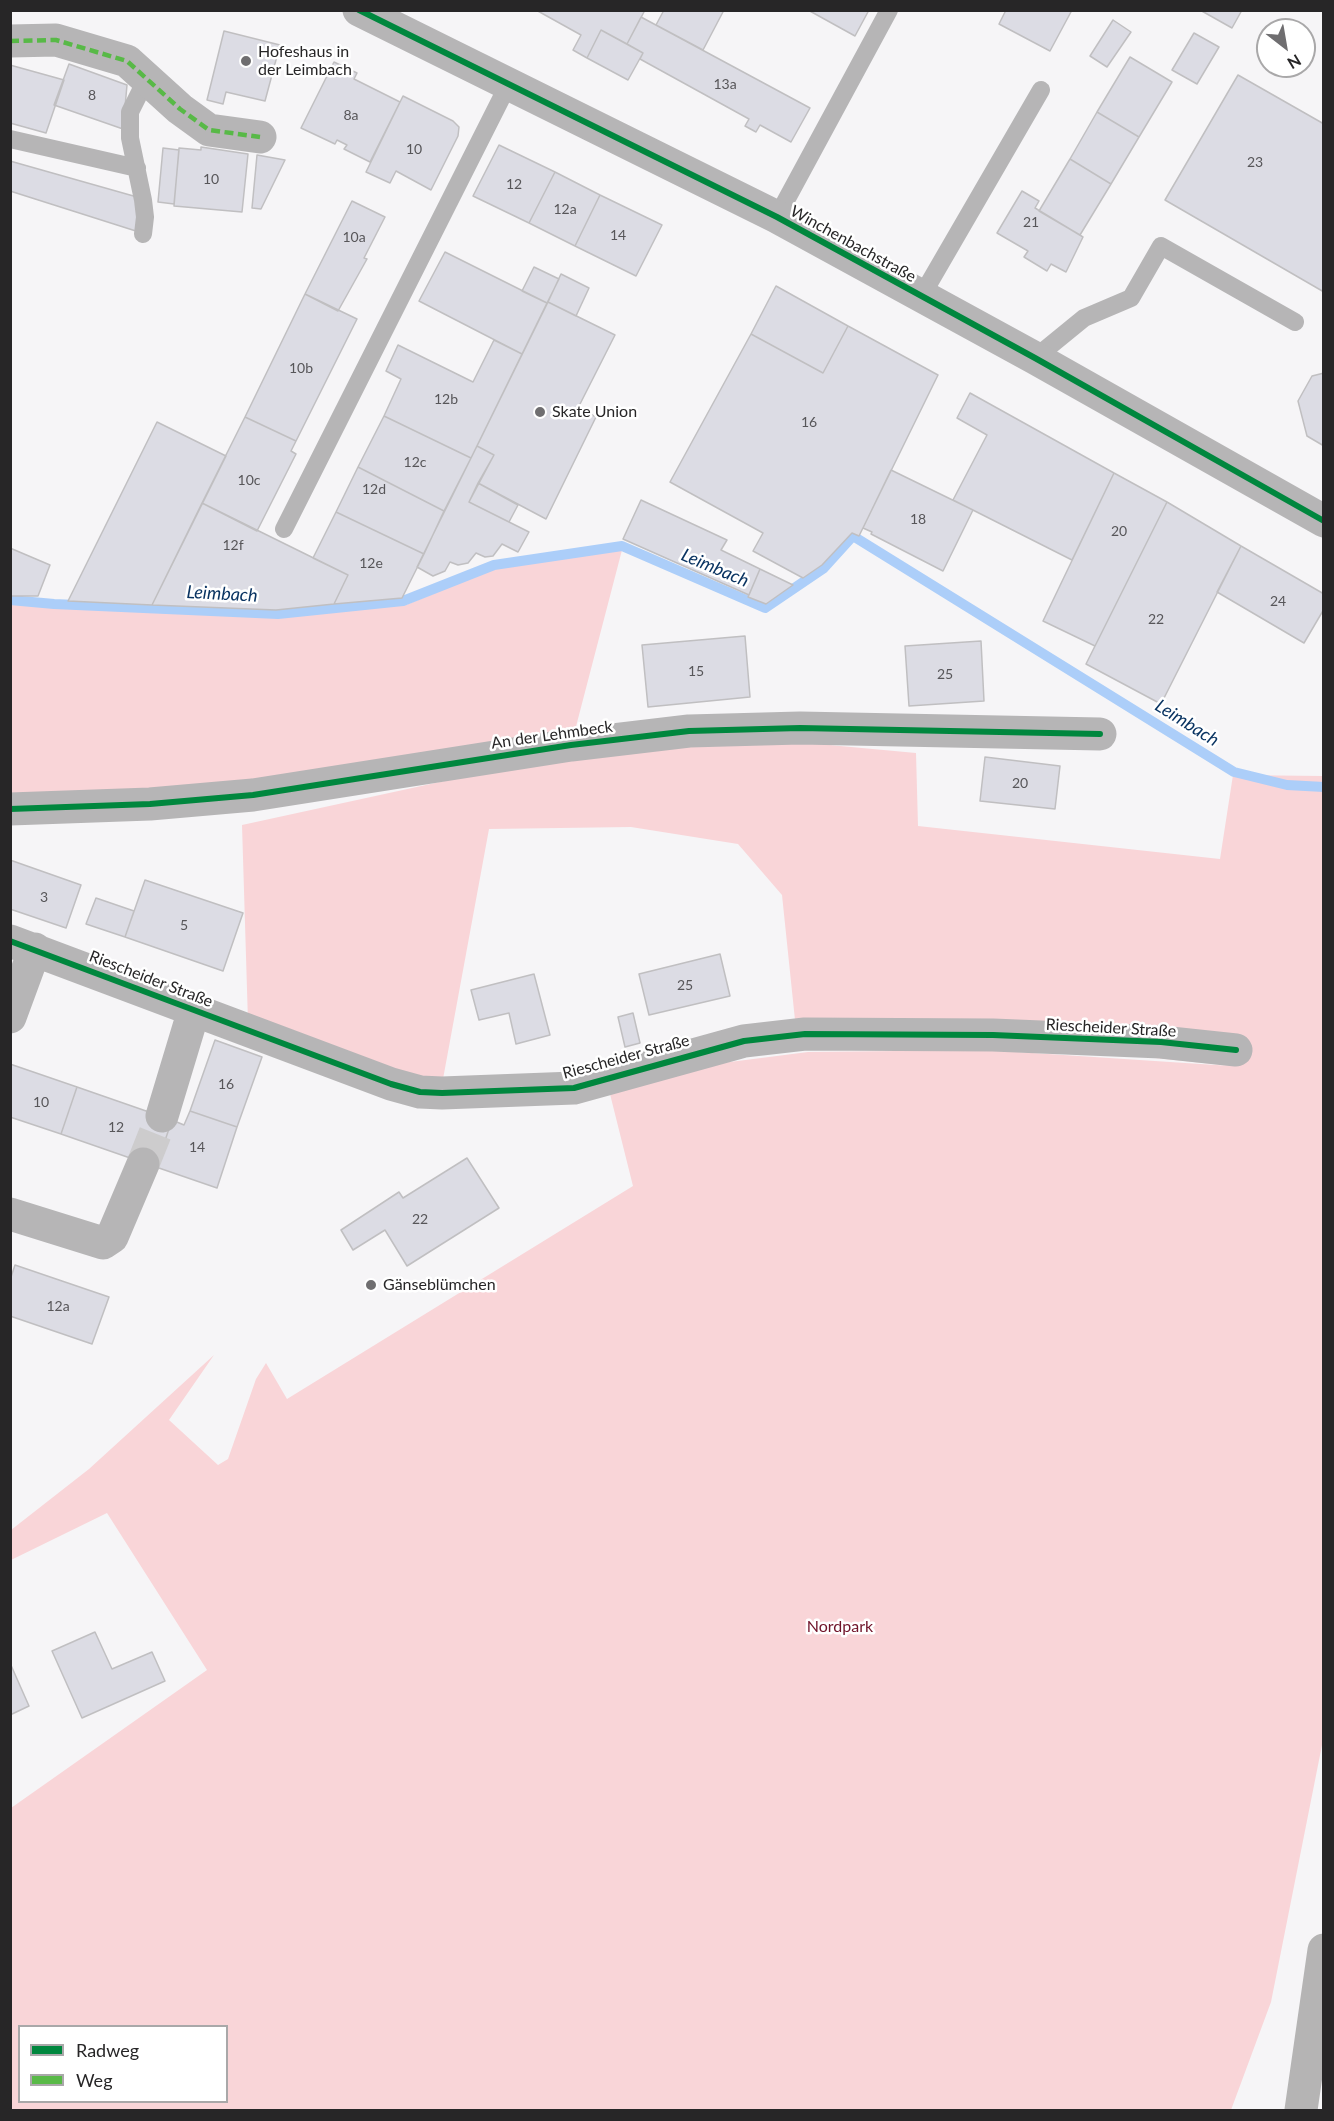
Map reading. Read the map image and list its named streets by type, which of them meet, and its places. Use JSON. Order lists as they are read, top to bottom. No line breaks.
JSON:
{"streets":{"street":["Winchenbachstraße","An der Lehmbeck","Riescheider Straße"]},"water":["Leimbach"],"parks":["Nordpark"],"places":["Hofeshaus in der Leimbach","Skate Union","Gänseblümchen"],"house_numbers":["13a","8","8a","10","23","10","12","12a","21","14","10a","10b","12b","16","12c","10c","12d","18","20","12f","12e","24","22","15","25","20","3","5","25","16","10","12","14","22","12a"],"legend":["Radweg","Weg"],"north":"bottom right"}
